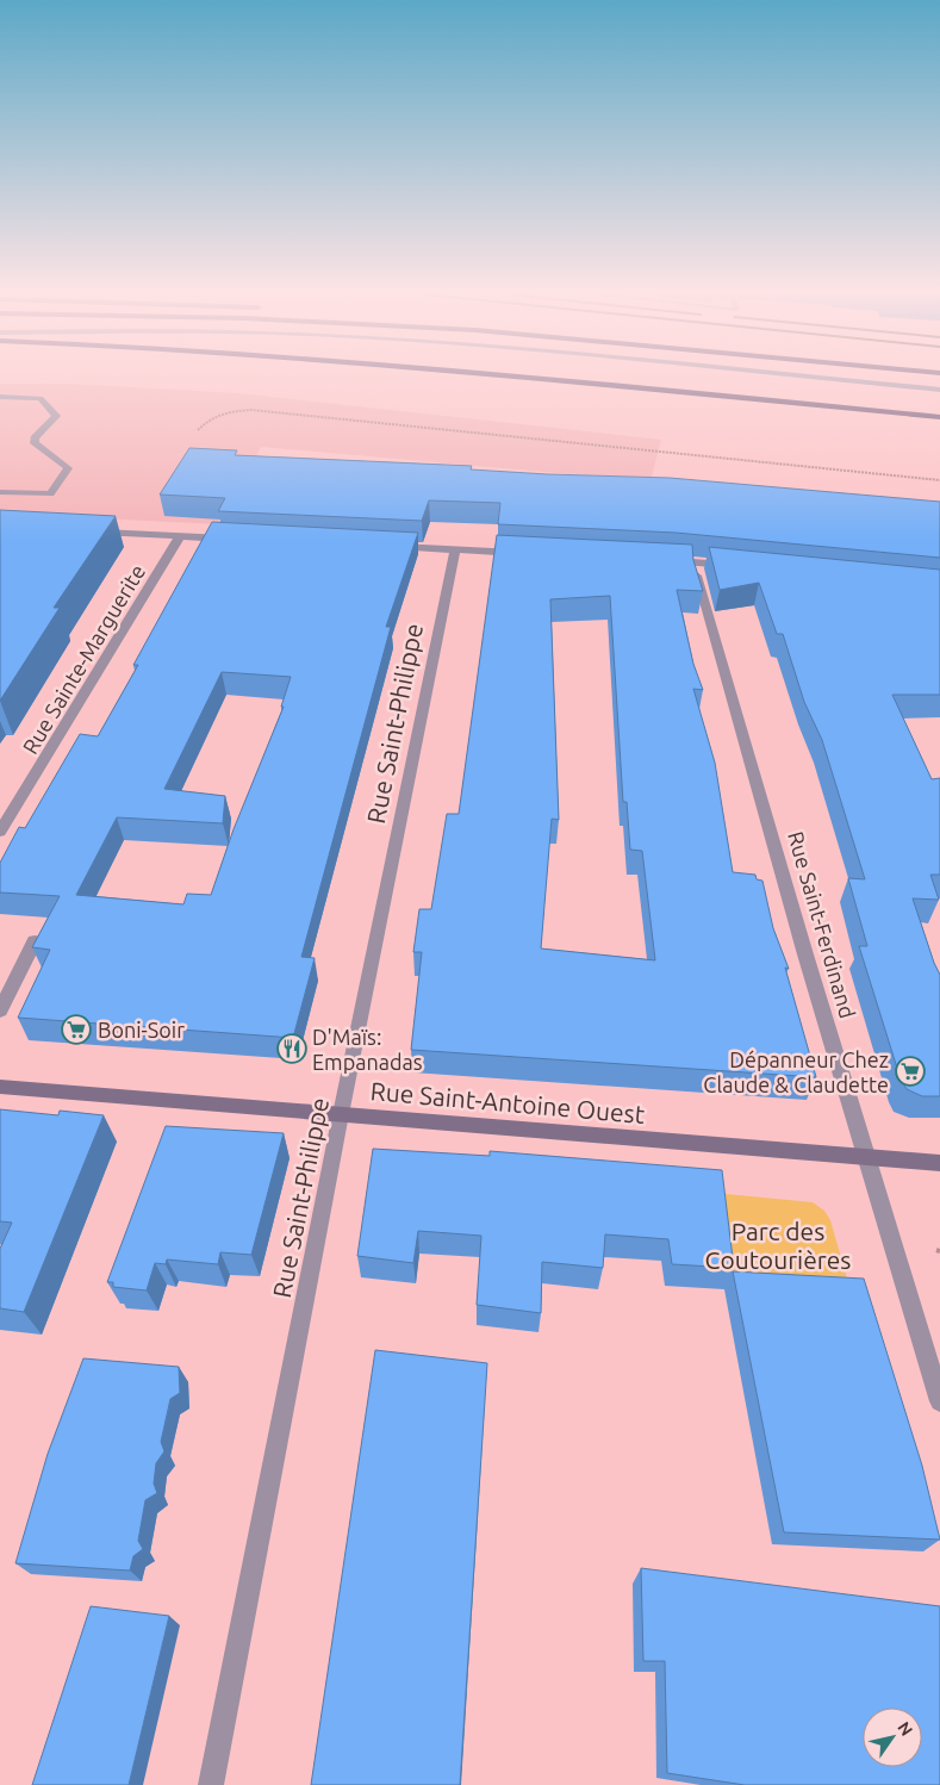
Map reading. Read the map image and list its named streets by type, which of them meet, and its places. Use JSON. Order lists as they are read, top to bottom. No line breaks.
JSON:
{"streets":{"main road":["Rue Saint-Antoine Ouest"],"street":["Rue Sainte-Marguerite","Rue Saint-Philippe","Rue Saint-Ferdinand"]},"crossings":[["Rue Saint-Philippe","Rue Saint-Antoine Ouest"],["Rue Saint-Ferdinand","Rue Saint-Antoine Ouest"]],"parks":["Parc des Coutourières"],"places":{"supermarket":["Boni-Soir","Dépanneur Chez Claude & Claudette"],"restaurant":["D'Maïs: Empanadas"]},"north":"top right"}
